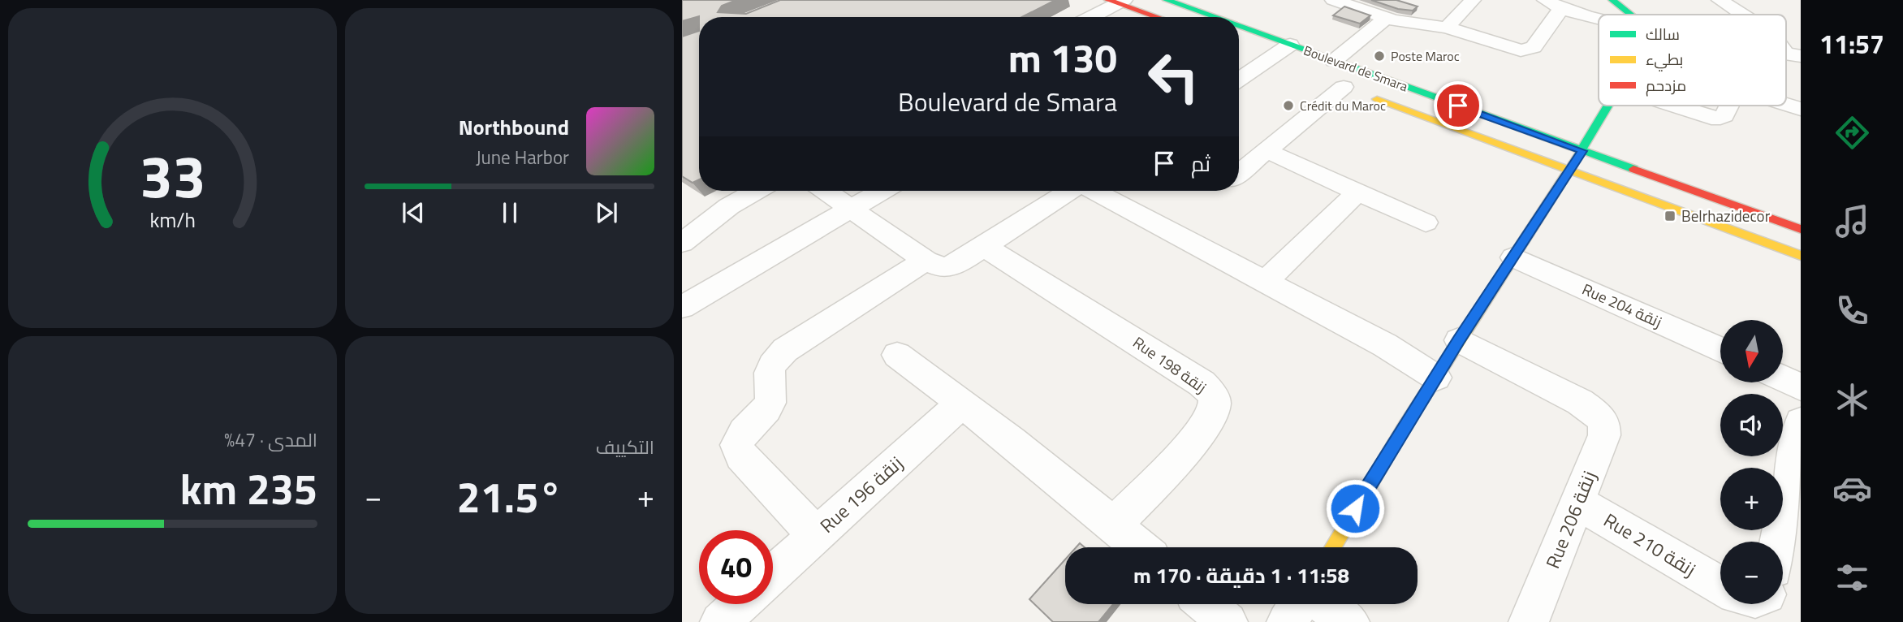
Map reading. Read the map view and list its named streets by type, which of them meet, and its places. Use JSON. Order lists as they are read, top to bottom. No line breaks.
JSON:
{"streets":{"street":["Boulevard de Smara","Rue 204 زنقة","Rue 198 زنقة","Rue 196 زنقة","Rue 206 زنقة","Rue 210 زنقة"]},"crossings":[["Rue 206 زنقة","Rue 210 زنقة"]],"places":{"other":["Poste Maroc","Crédit du Maroc"],"transit":["Belrhazidecor"]},"legend":["سالك","بطيء","مزدحم"],"north":"bottom","page":{"tabs":"11:57","turn":["130 m","Boulevard de Smara"],"song":["Northbound","June Harbor"],"then":"ثم","map_buttons":["+","−"],"tile":["التكييف",["المدى · 47%","235 km"]],"heat":["−","21.5°","+"],"limit":"40","trip":"11:58 · 1 دقيقة · 170 m","gauge":["33","km/h"]}}
